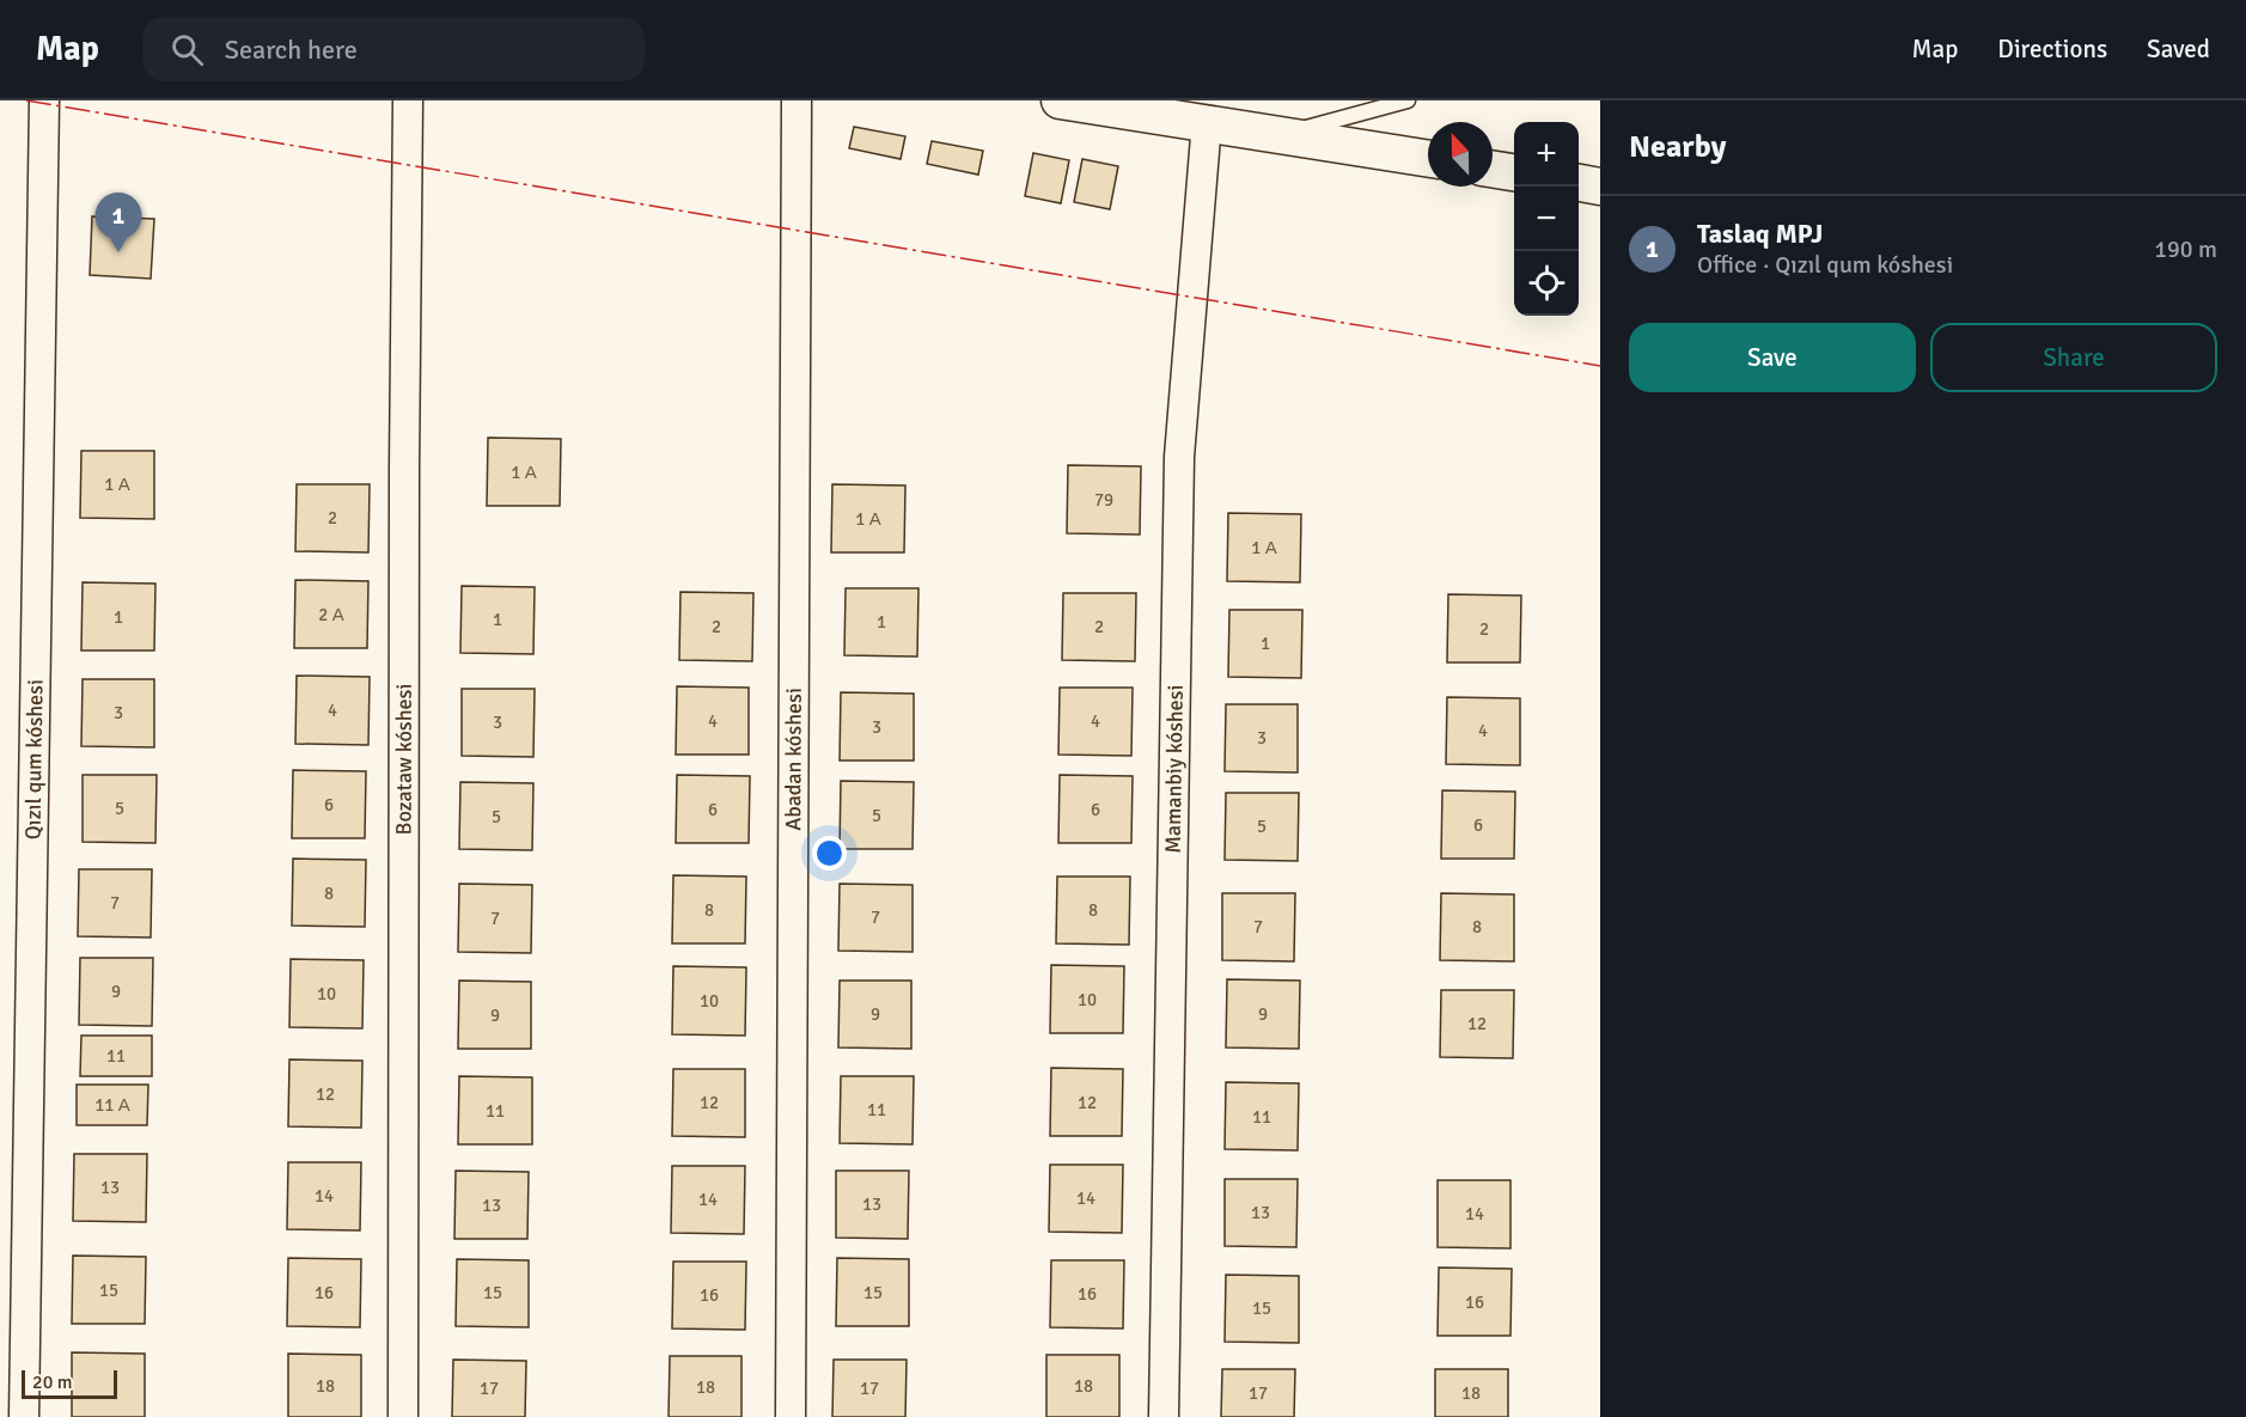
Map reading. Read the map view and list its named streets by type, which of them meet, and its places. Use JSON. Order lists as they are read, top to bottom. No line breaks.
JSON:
{"streets":{"street":["Qızıl qum kóshesi","Bozataw kóshesi","Abadan kóshesi","Mamanbiy kóshesi"]},"house_numbers":["1 А","1 А","79","2","1 А","1 А","2 А","1","1","1","2","2","2","1","4","3","4","4","3","3","4","3","6","5","6","6","5","5","6","5","8","7","8","8","7","7","7","8","9","10","10","10","9","9","9","12","11","12","12","12","11 А","11","11","11","13","14","14","14","13","13","13","14","15","16","15","15","16","16","16","15","18","18","18","17","17","17","18"],"scale_bar":"20 m","north":"top","page":{"header":"Map","search":"Search here","nav":["Map","Directions","Saved"],"heading":"Nearby","map_buttons":["+","−"],"pins":"1","list":[{"mark":"1","name":"Taslaq MPJ","note":"Office · Qızıl qum kóshesi","value":"190 m"}],"buttons":["Save","Share"],"scale":"20 m"}}
